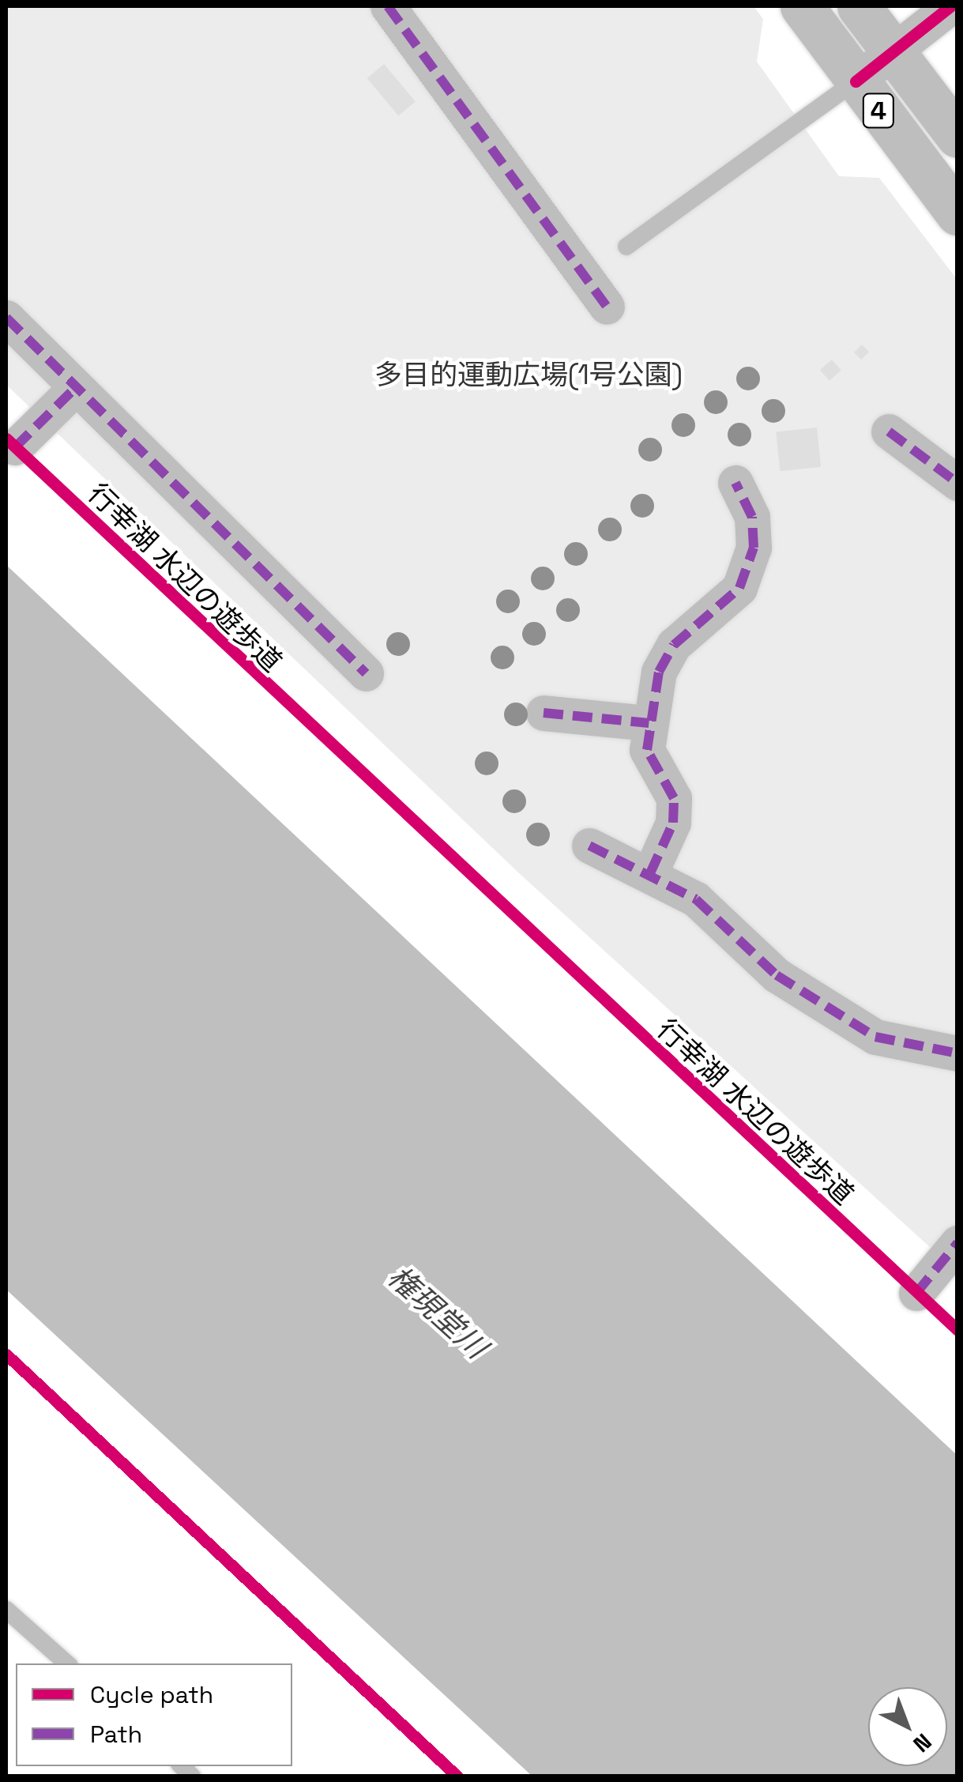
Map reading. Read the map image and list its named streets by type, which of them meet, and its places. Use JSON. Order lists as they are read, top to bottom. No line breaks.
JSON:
{"streets":{"highway":["4"],"cycle path":["行幸湖 水辺の遊歩道"]},"water":["権現堂川"],"parks":["多目的運動広場(1号公園)"],"legend":["Cycle path","Path"],"north":"bottom right"}
